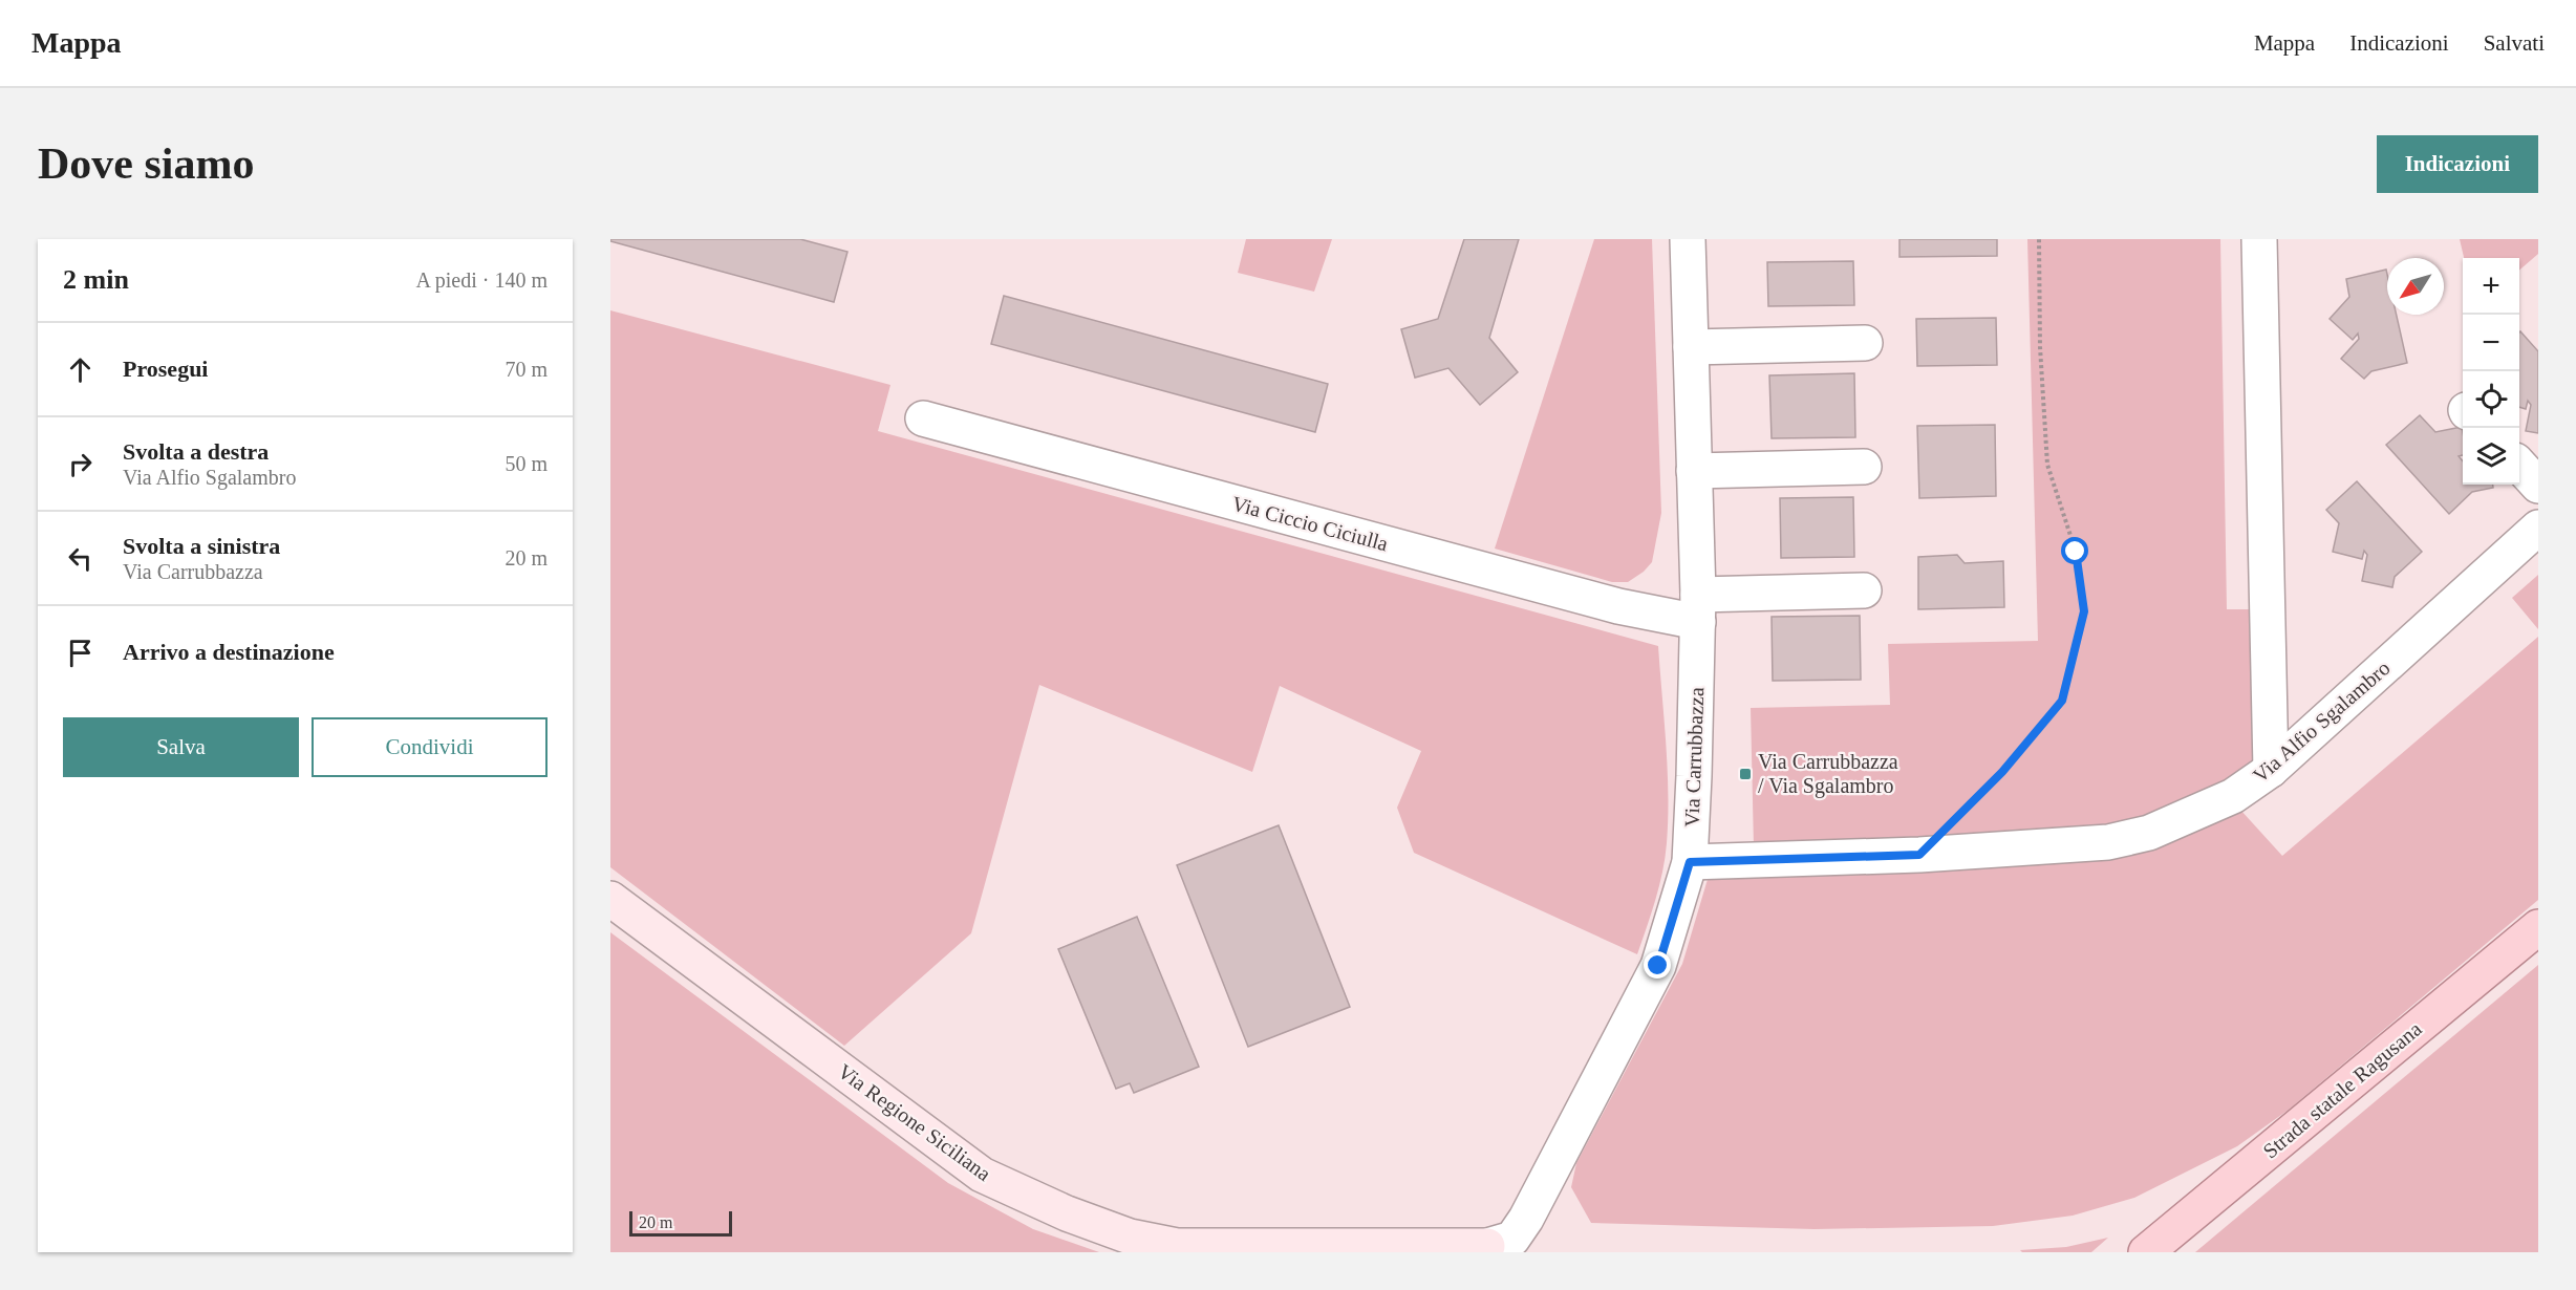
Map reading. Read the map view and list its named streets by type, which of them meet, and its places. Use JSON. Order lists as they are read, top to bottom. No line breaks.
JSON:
{"streets":{"main road":["Strada statale Ragusana","Via Regione Siciliana"],"street":["Via Ciccio Ciciulla","Via Alfio Sgalambro","Via Carrubbazza"]},"crossings":[["Via Ciccio Ciciulla","Via Carrubbazza"],["Via Alfio Sgalambro","Via Carrubbazza"],["Via Carrubbazza","Via Regione Siciliana"]],"places":{"transit":["Via Carrubbazza / Via Sgalambro"]},"scale_bar":"20 m","north":"bottom left","page":{"header":"Mappa","nav":["Mappa","Indicazioni","Salvati"],"buttons":["Indicazioni",["Salva","Condividi"]],"title":"Dove siamo","heading":["2 min","A piedi · 140 m"],"map_buttons":["+","−"],"list":[["Prosegui","70 m"],["Svolta a destra","Via Alfio Sgalambro","50 m"],["Svolta a sinistra","Via Carrubbazza","20 m"],"Arrivo a destinazione"],"scale":"20 m"}}
